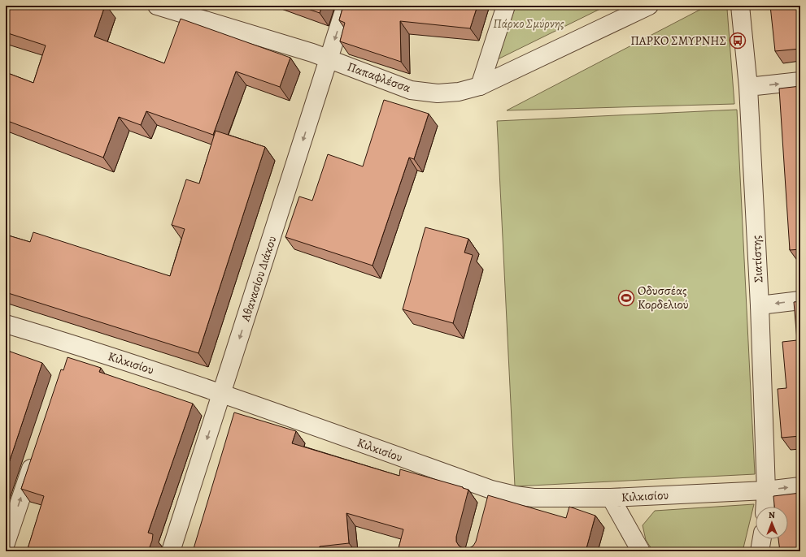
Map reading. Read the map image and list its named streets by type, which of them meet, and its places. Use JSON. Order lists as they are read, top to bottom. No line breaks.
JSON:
{"streets":{"street":["Παπαφλέσσα","Σιατίστης","Αθανασίου Διάκου","Κιλκισίου"]},"crossings":[["Παπαφλέσσα","Αθανασίου Διάκου"],["Σιατίστης","Κιλκισίου"],["Αθανασίου Διάκου","Κιλκισίου"]],"one_way":["Αθανασίου Διάκου"],"parks":["Πάρκο Σμύρνης"],"places":{"bus stop":["ΠΑΡΚΟ ΣΜΥΡΝΗΣ"],"sports":["Οδυσσέας Κορδελιού"]},"north":"top"}
